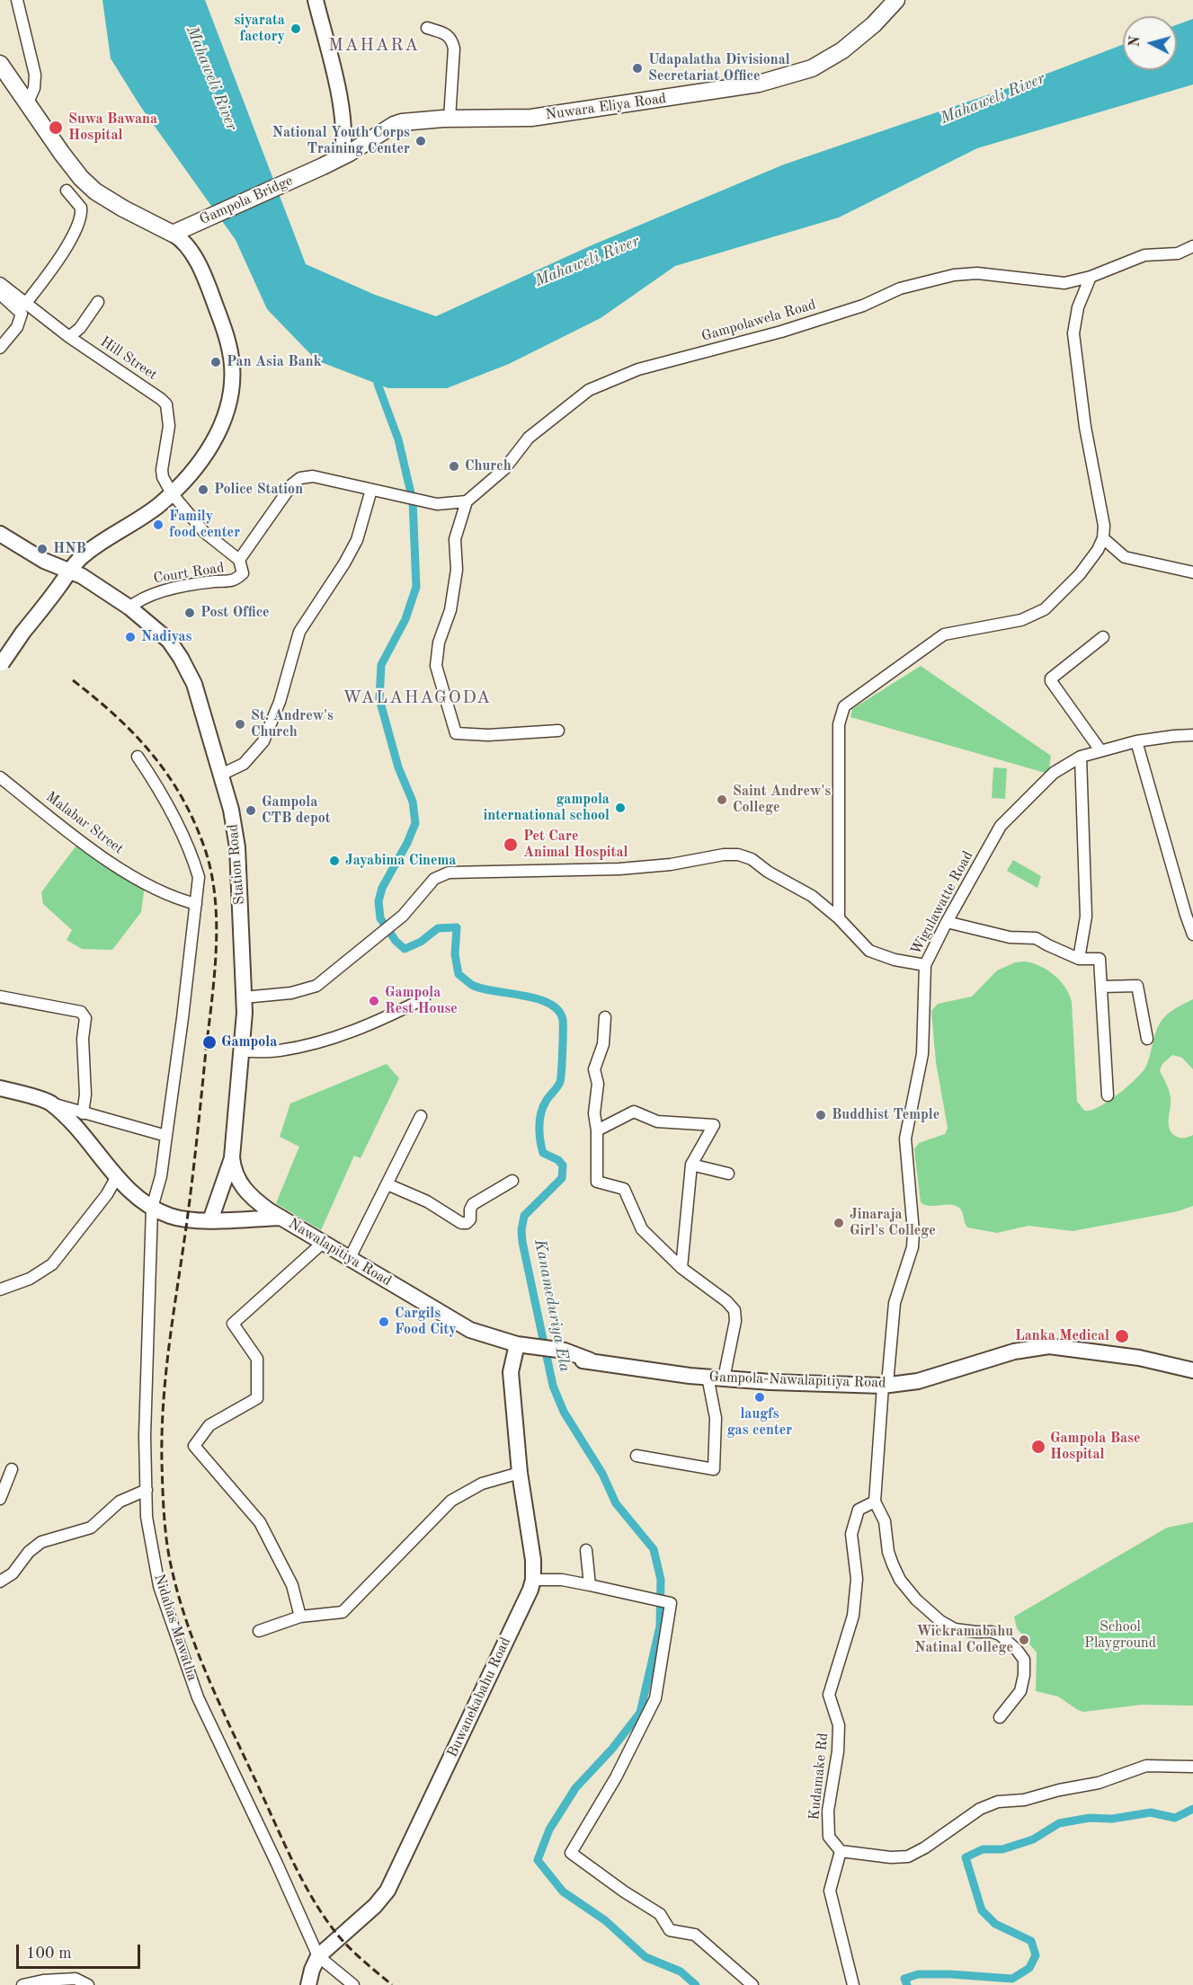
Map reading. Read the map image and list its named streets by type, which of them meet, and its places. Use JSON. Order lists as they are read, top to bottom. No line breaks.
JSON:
{"streets":{"highway":["Nuwara Eliya Road","Gampola Bridge"],"main road":["Station Road","Nawalapitiya Road","Gampola-Nawalapitiya Road","Buwanekabahu Road"],"street":["Gampolawela Road","Hill Street","Court Road","Malabar Street","Wigulawatte Road","Nidahas Mawatha","Kudamake Rd"]},"crossings":[["Nuwara Eliya Road","Gampola Bridge"],["Hill Street","Court Road"],["Court Road","Station Road"],["Malabar Street","Nidahas Mawatha"],["Station Road","Nawalapitiya Road"],["Wigulawatte Road","Gampola-Nawalapitiya Road"],["Nawalapitiya Road","Gampola-Nawalapitiya Road"],["Nawalapitiya Road","Buwanekabahu Road"],["Nidahas Mawatha","Buwanekabahu Road"]],"districts":["MAHARA","WALAHAGODA"],"water":["Mahaweli River","Kanameduriya Ela"],"parks":["School Playground"],"places":["siyarata factory","Udapalatha Divisional Secretariat Office","Suwa Bawana Hospital","National Youth Corps Training Center","Pan Asia Bank","Church","Police Station","Family food center","HNB","Post Office","Nadiyas","St. Andrew's Church","Saint Andrew's College","gampola international school","Gampola CTB depot","Pet Care Animal Hospital","Jayabima Cinema","Gampola Rest House","Gampola","Buddhist Temple","Jinaraja Girl's College","Cargils Food City","Lanka Medical","laugfs gas center","Gampola Base Hospital","Wickramabahu Natinal College"],"scale_bar":"100 m","north":"left"}
